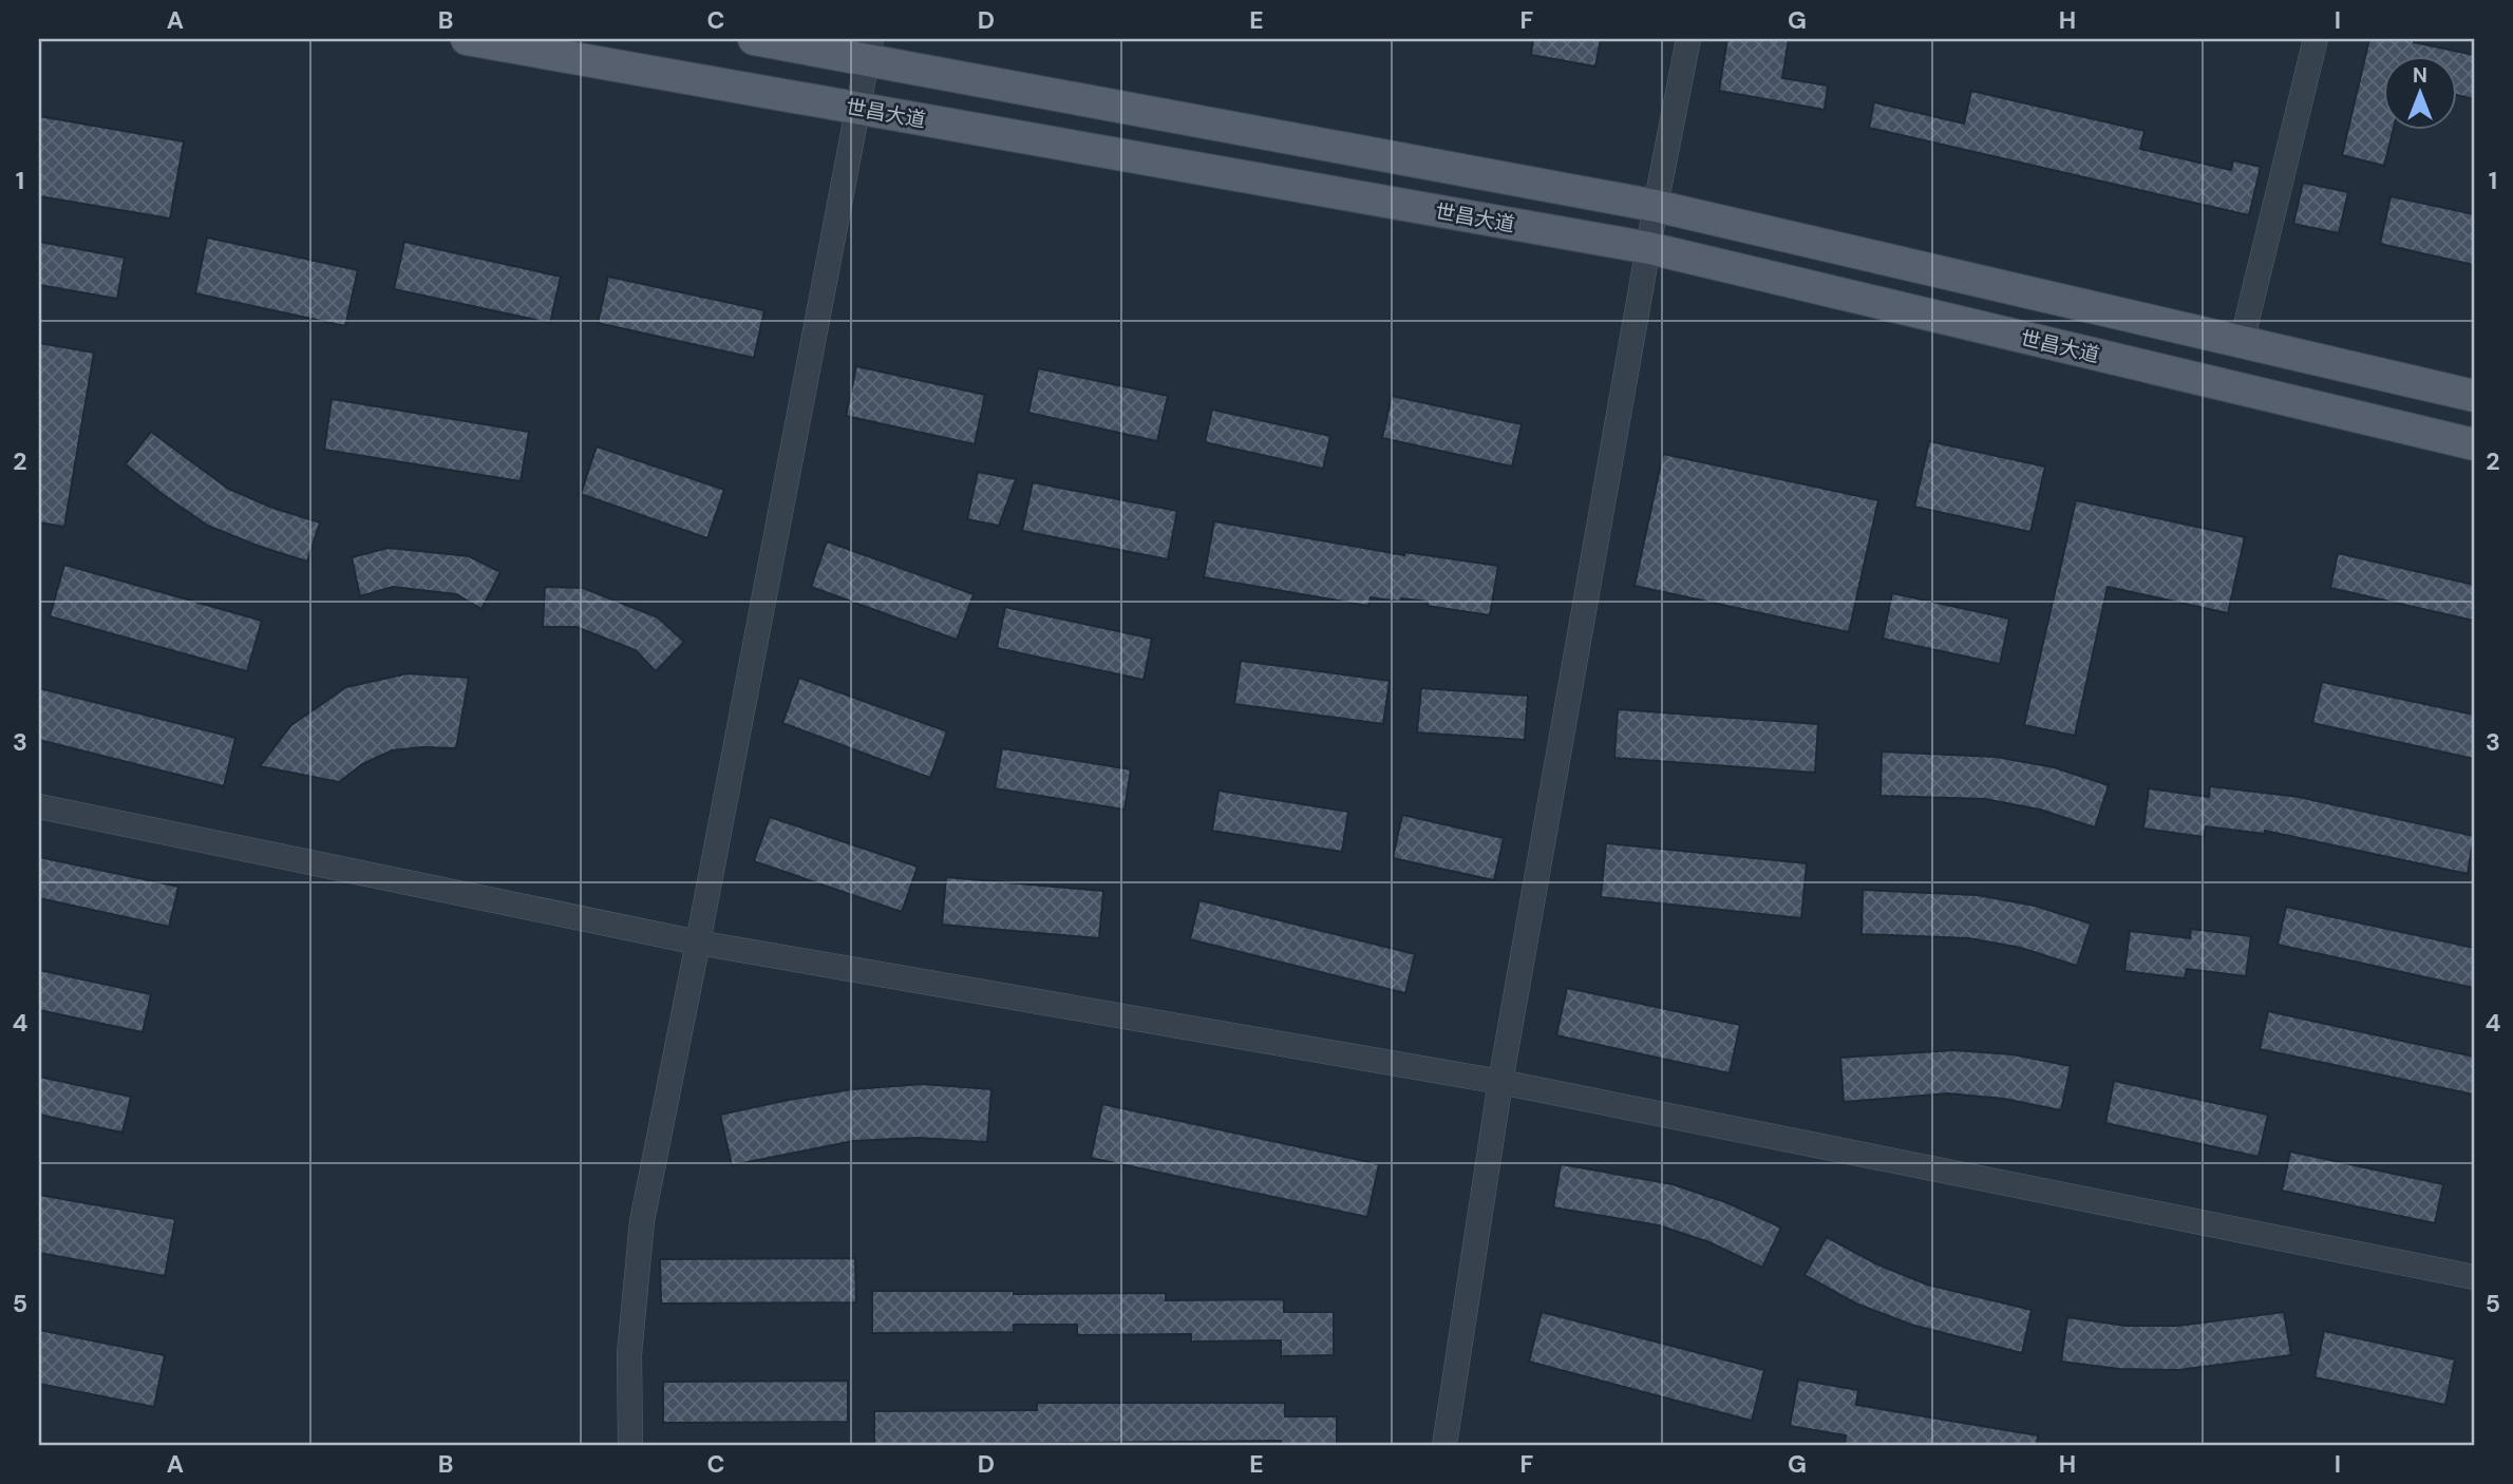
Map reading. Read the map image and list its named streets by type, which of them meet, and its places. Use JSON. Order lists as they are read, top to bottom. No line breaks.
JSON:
{"streets":{"main road":["世昌大道"]},"north":"top","grid":{"columns":["A","B","C","D","E","F","G","H","I"],"rows":["1","2","3","4","5"]}}
